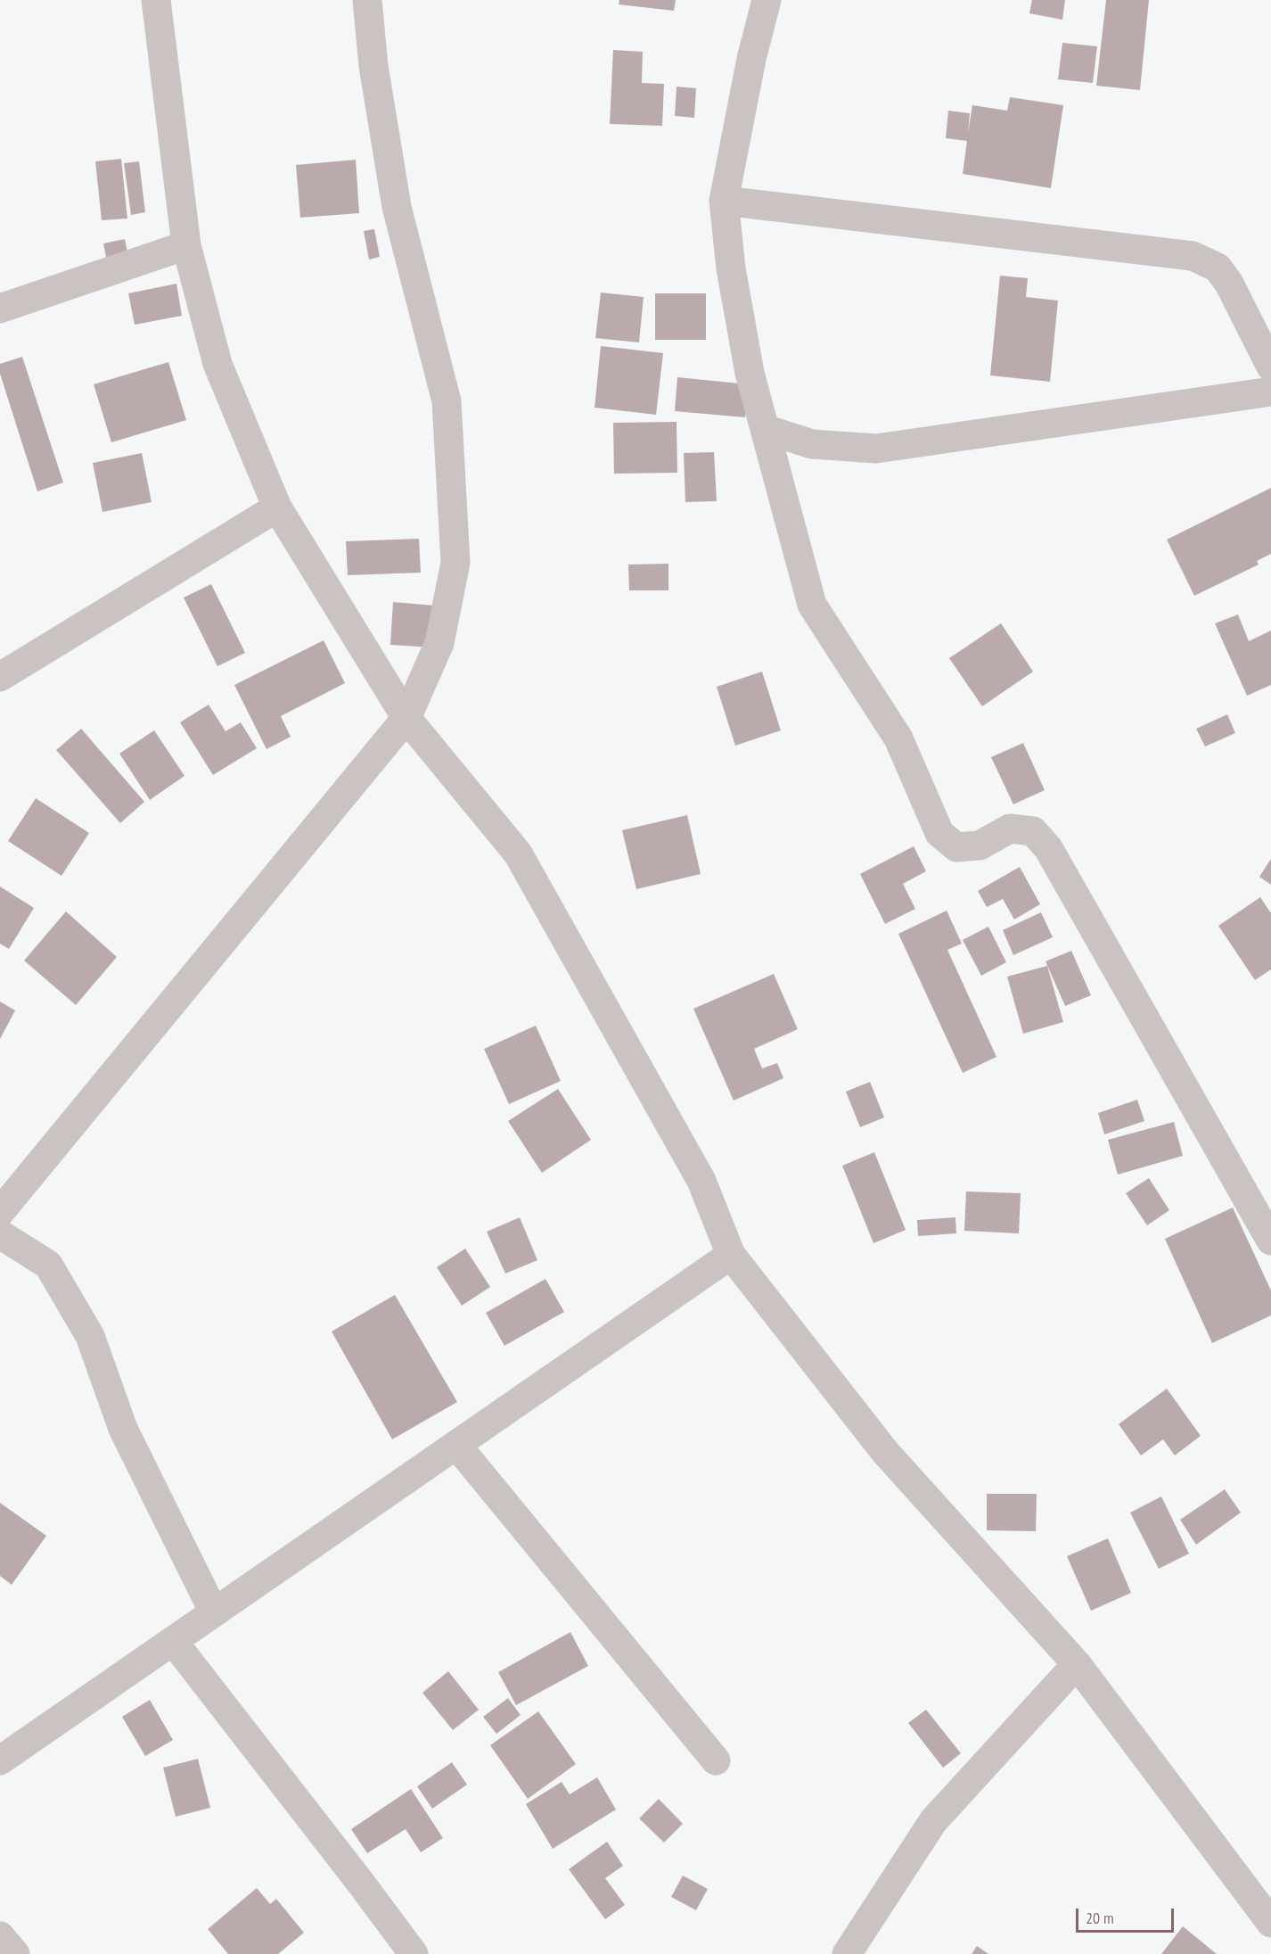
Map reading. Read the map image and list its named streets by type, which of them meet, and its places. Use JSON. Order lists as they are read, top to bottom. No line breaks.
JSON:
{"scale_bar":"20 m"}
